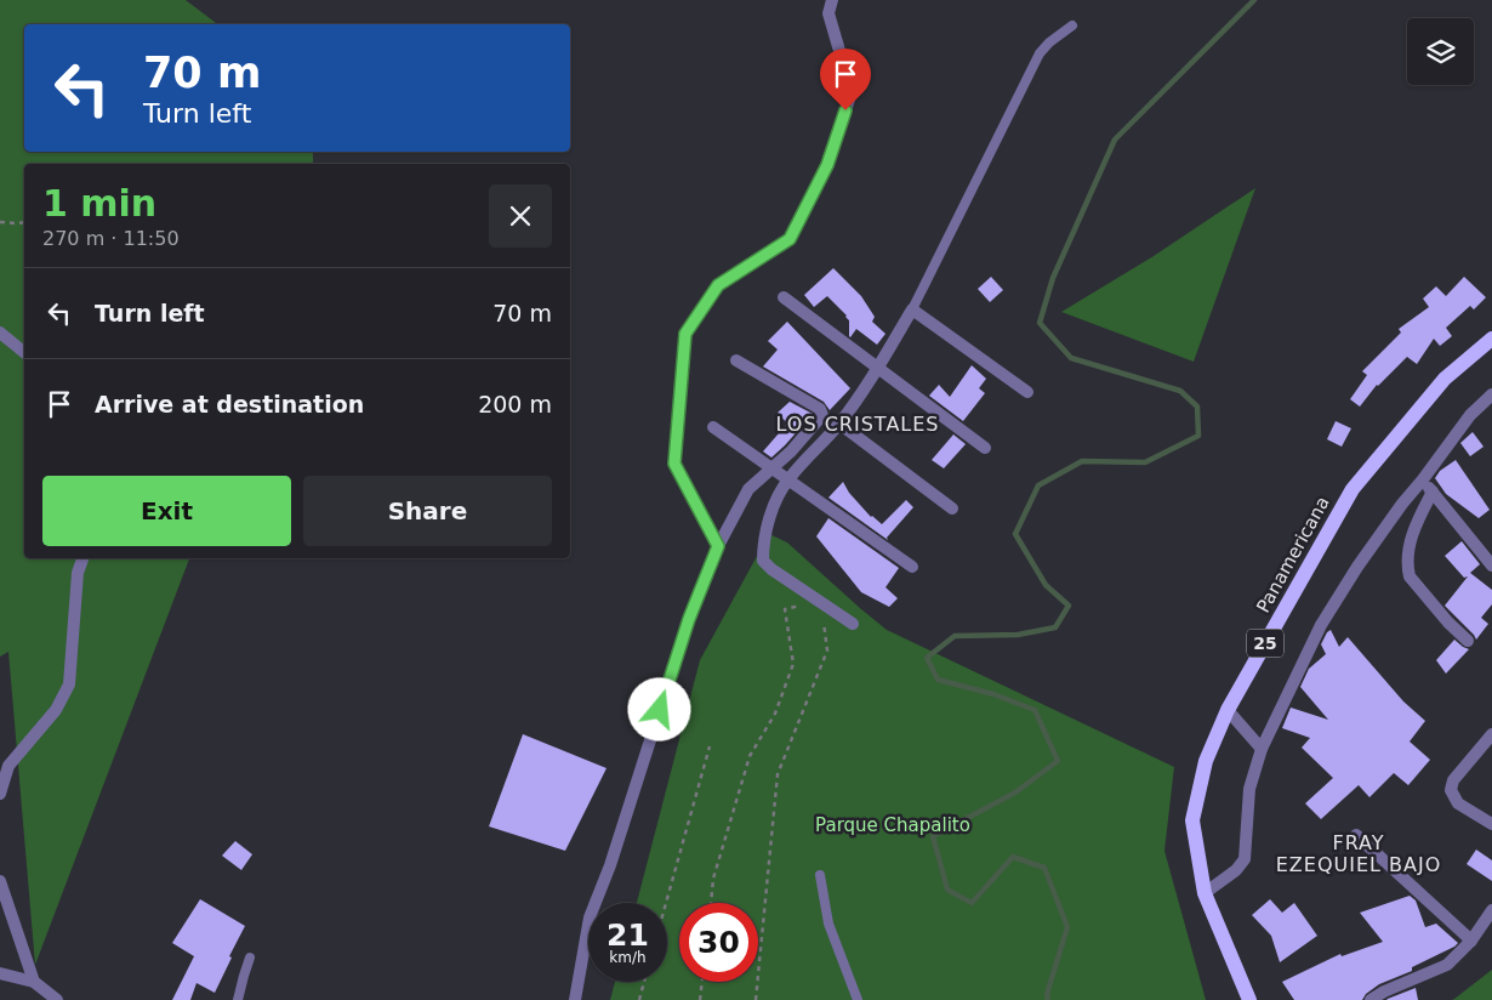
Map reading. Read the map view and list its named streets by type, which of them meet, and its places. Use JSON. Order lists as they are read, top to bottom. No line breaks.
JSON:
{"streets":{"main road":["Panamericana","25"]},"districts":["LOS CRISTALES","FRAY EZEQUIEL BAJO"],"parks":["Parque Chapalito"],"page":{"turn":["70 m","Turn left"],"heading":["1 min","270 m · 11:50"],"list":[{"name":"Turn left","value":"70 m"},{"name":"Arrive at destination","value":"200 m"}],"buttons":["Exit","Share"],"speed":"21 km/h","limit":"30"}}
